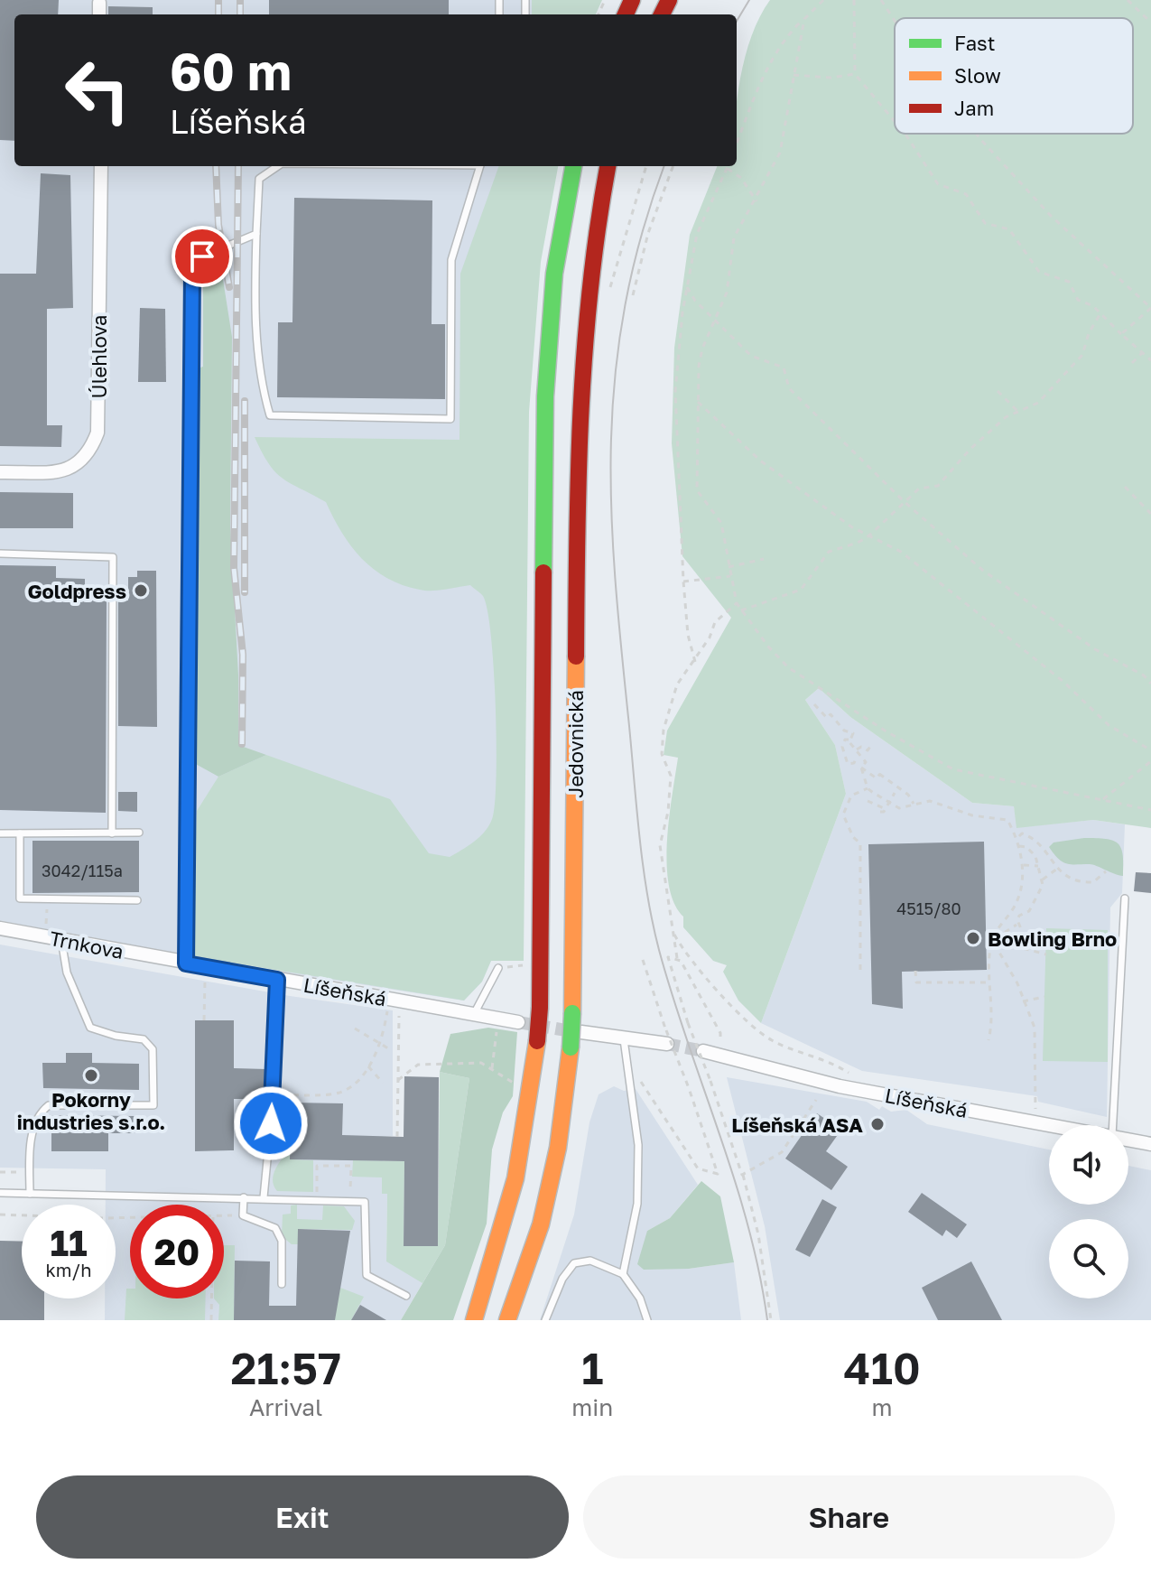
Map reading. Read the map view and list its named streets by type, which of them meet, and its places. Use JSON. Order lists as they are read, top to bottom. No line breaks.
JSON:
{"streets":{"main road":["Jedovnická"],"street":["Úlehlova","Trnkova","Líšeňská"]},"crossings":[["Trnkova","Líšeňská"]],"places":["Goldpress","Bowling Brno","Pokorny industries s.r.o.","Líšeňská ASA"],"house_numbers":["3042/115a","4515/80"],"legend":["Fast","Slow","Jam"],"page":{"turn":["60 m","Líšeňská"],"speed":"11 km/h","limit":"20","eta":["21:57","Arrival","1","min","410","m"],"buttons":["Exit","Share"]}}
